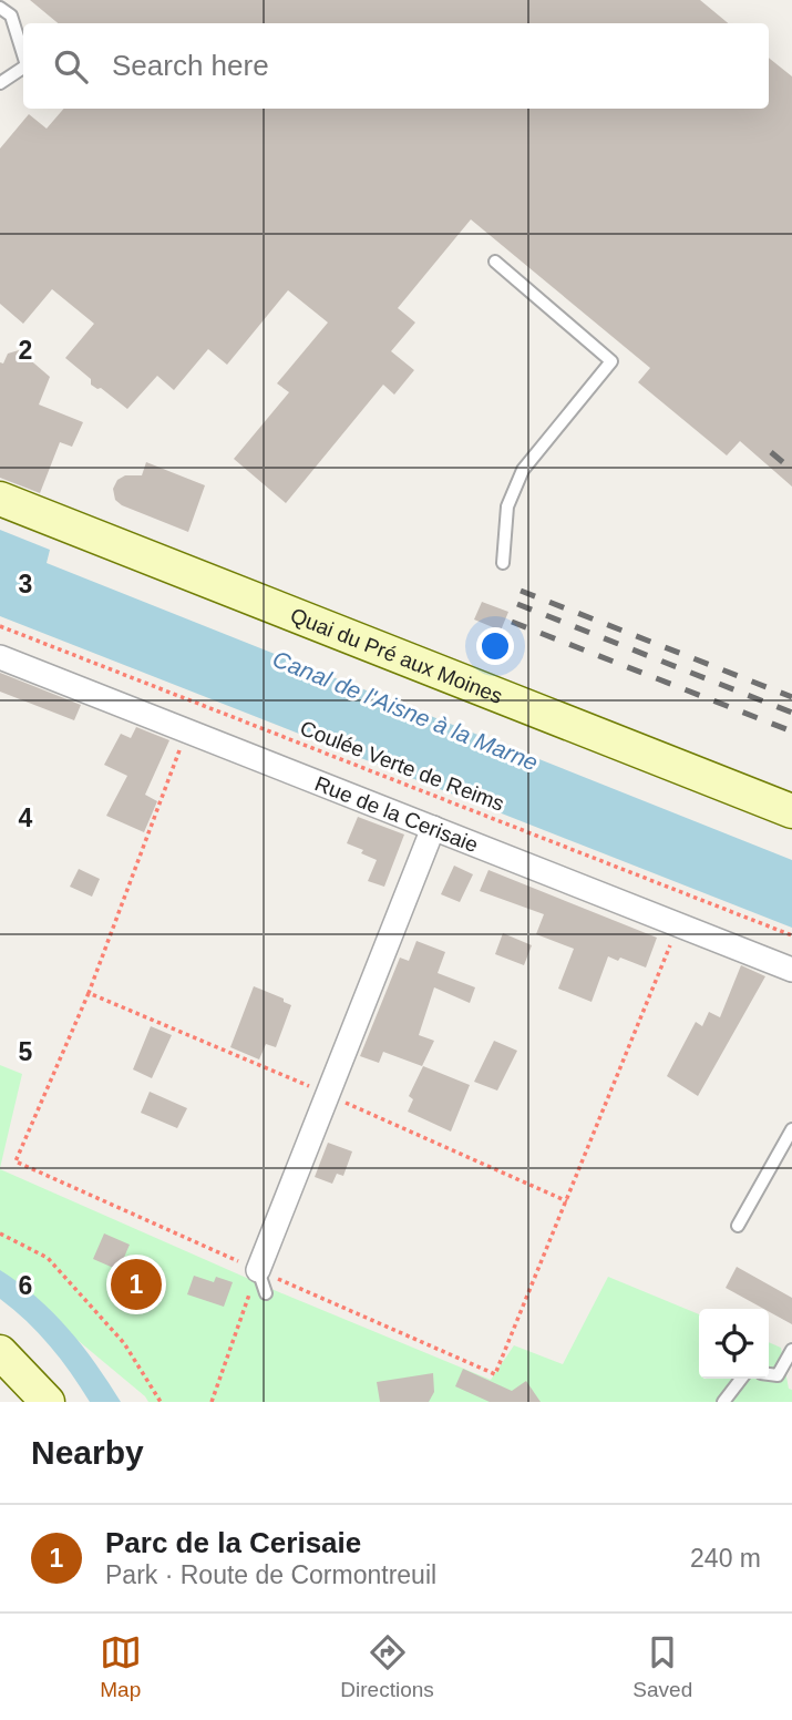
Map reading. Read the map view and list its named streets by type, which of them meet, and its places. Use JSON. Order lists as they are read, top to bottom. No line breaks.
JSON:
{"streets":{"street":["Quai du Pré aux Moines","Rue de la Cerisaie"],"path":["Coulée Verte de Reims"]},"water":["Canal de l'Aisne à la Marne"],"page":{"search":"Search here","pins":"1","heading":"Nearby","list":[{"mark":"1","name":"Parc de la Cerisaie","note":"Park · Route de Cormontreuil","value":"240 m"}],"nav":["Map","Directions","Saved"]},"grid":{"rows":["2","3","4","5","6"]}}
